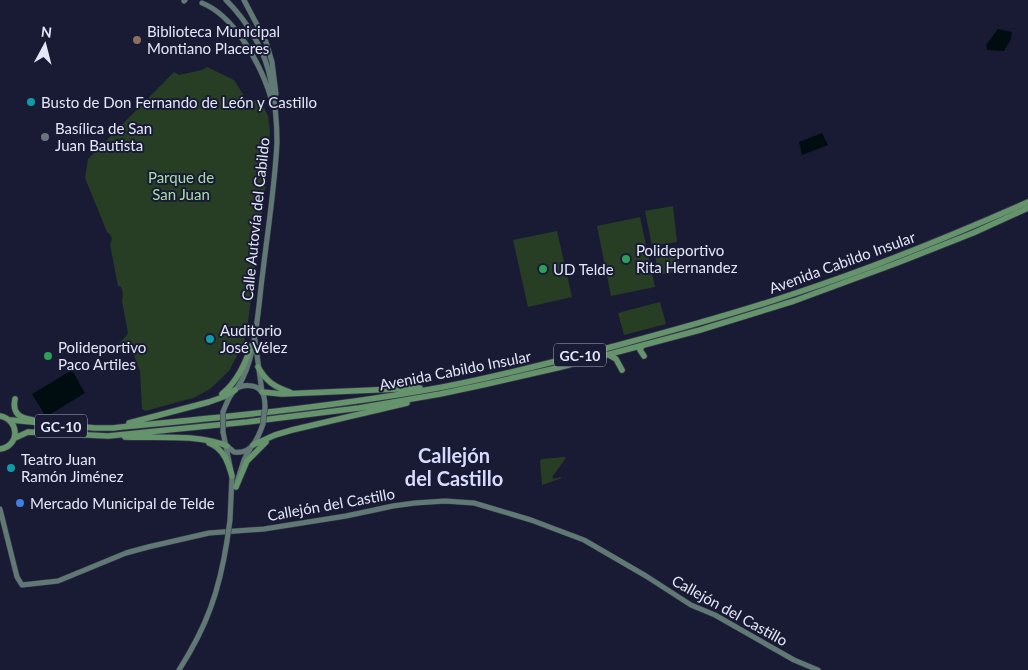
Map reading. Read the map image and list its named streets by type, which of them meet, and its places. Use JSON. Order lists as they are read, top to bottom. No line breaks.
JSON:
{"streets":{"main road":["Calle Autovía del Cabildo","Avenida Cabildo Insular","GC-10","Callejón del Castillo"]},"crossings":[["Avenida Cabildo Insular","GC-10"]],"districts":["Callejón del Castillo"],"parks":["Parque de San Juan"],"places":["Biblioteca Municipal Montiano Placeres","Busto de Don Fernando de León y Castillo","Basílica de San Juan Bautista","Polideportivo Rita Hernandez","UD Telde","Auditorio José Vélez","Polideportivo Paco Artiles","Teatro Juan Ramón Jiménez","Mercado Municipal de Telde"],"north":"top"}
